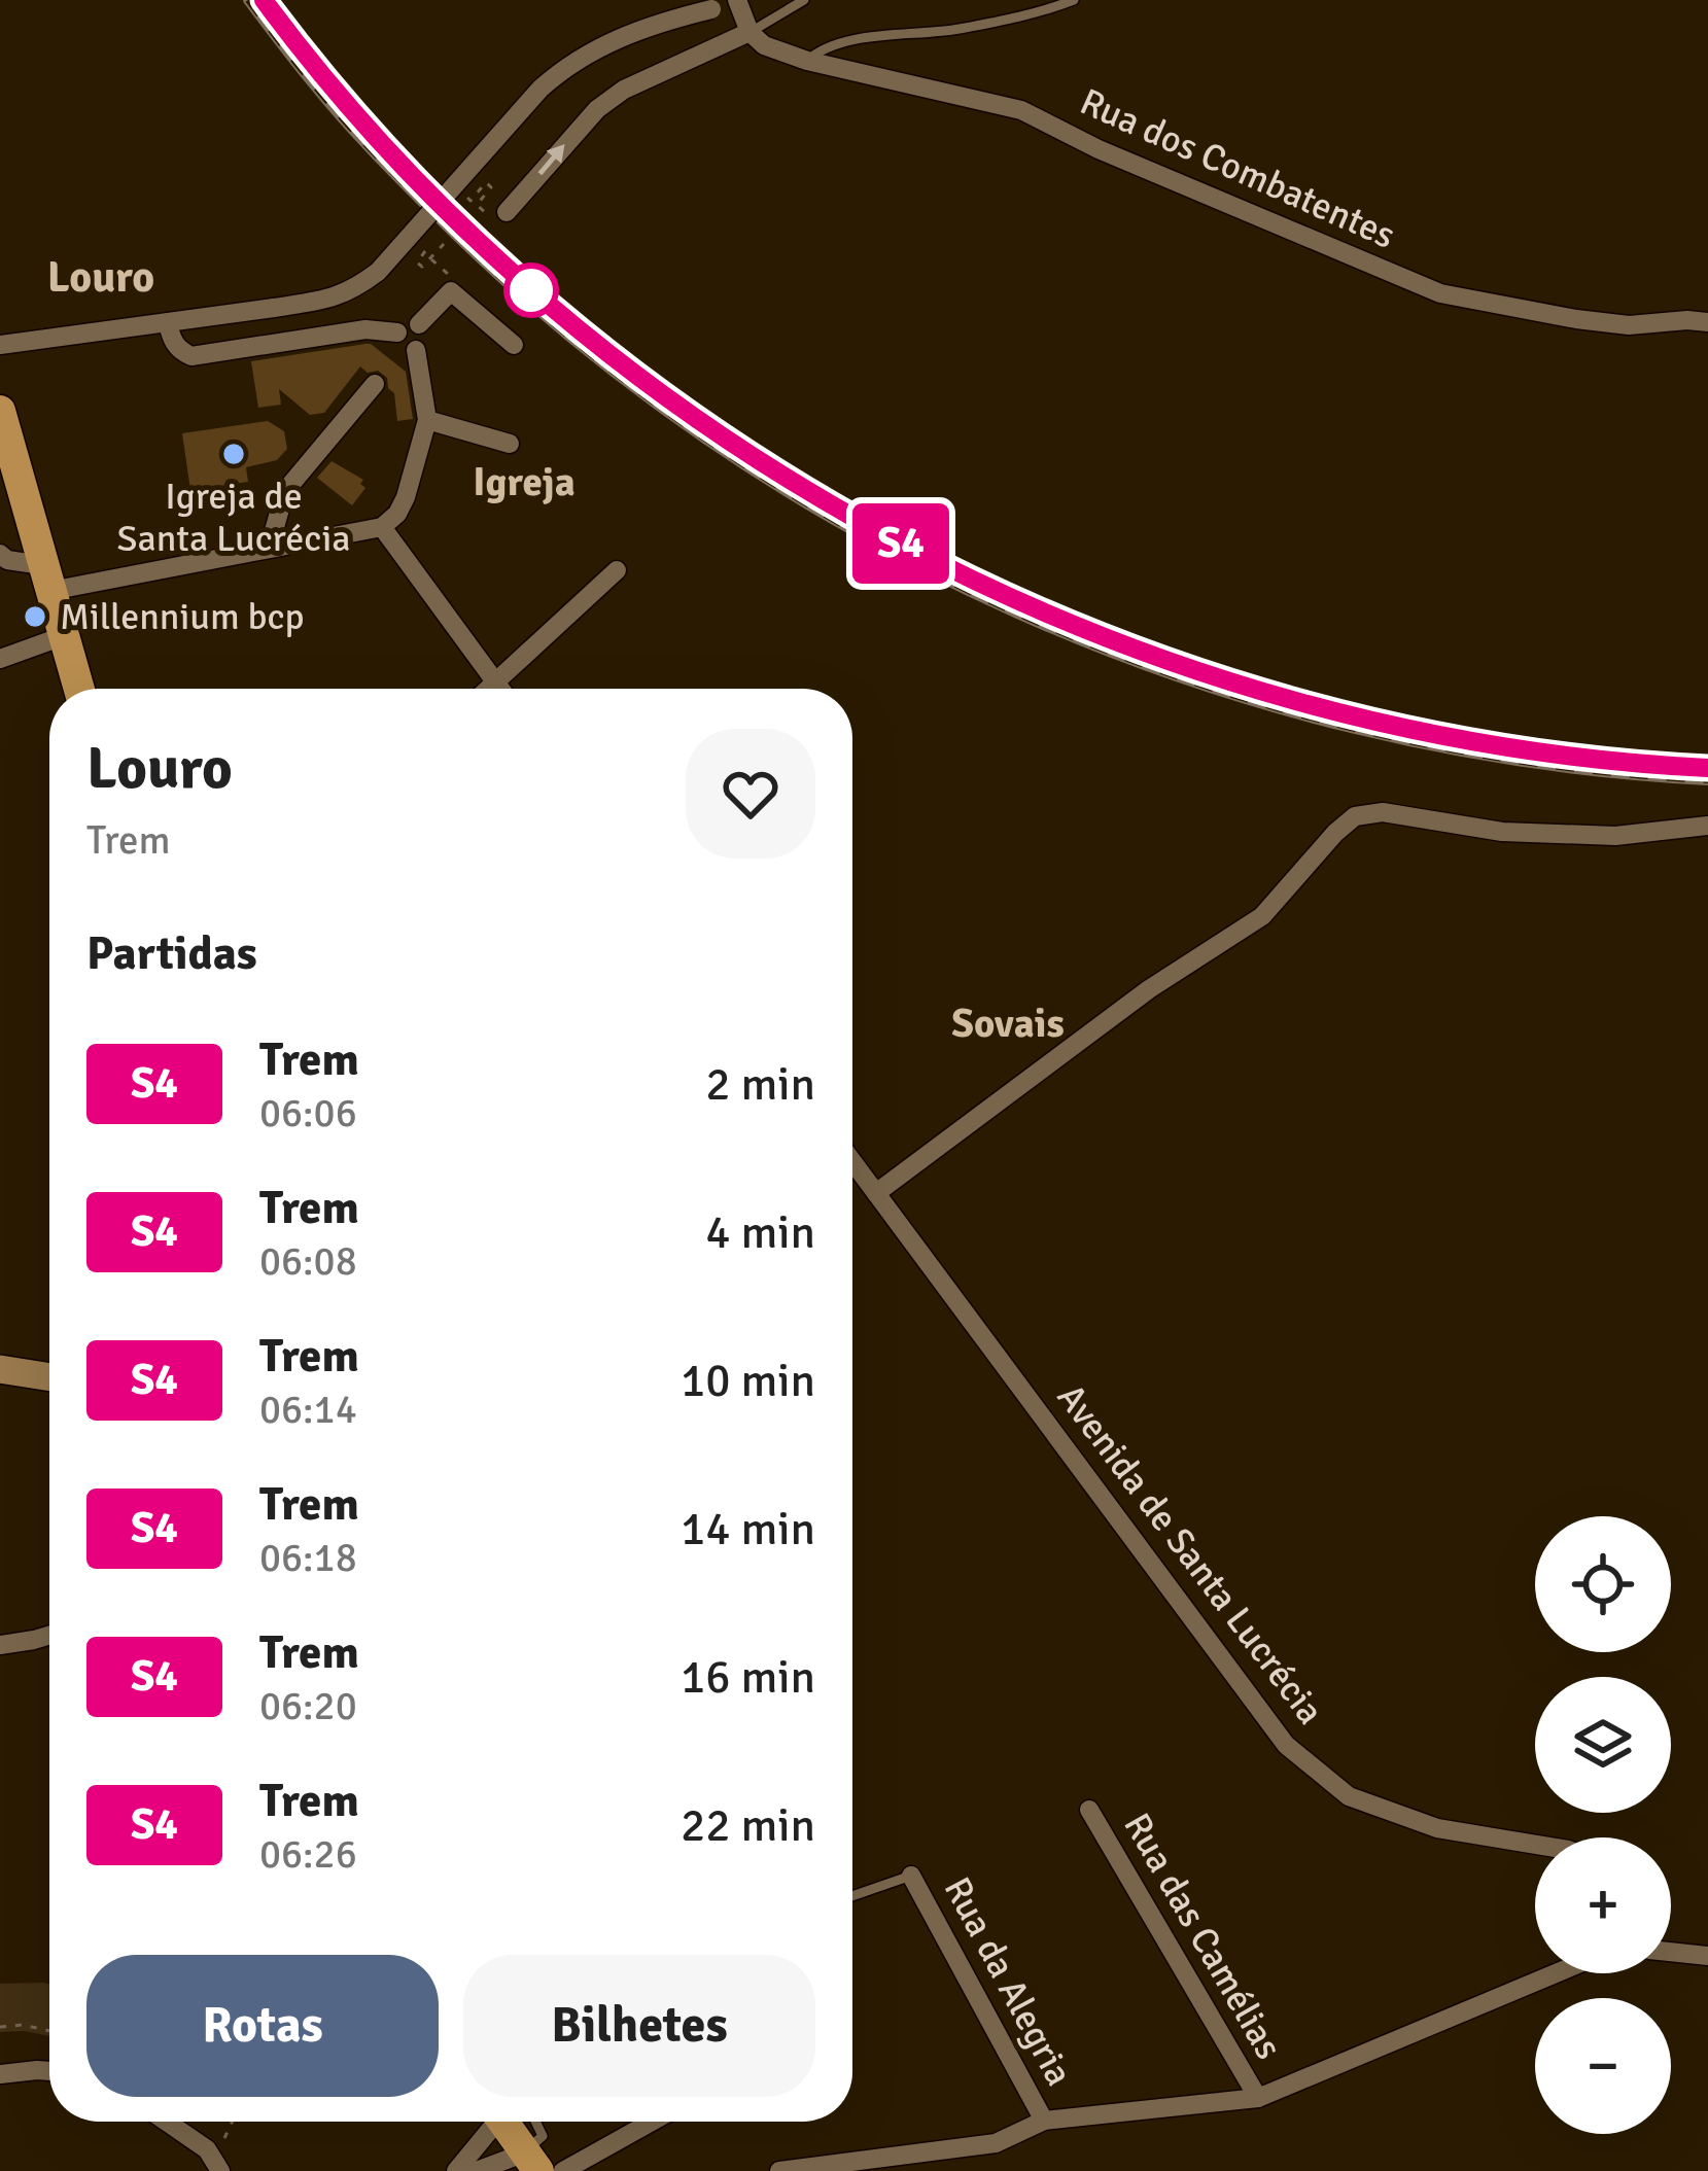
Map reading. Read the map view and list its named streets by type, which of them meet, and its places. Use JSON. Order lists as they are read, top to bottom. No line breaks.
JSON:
{"streets":{"street":["Rua dos Combatentes","Avenida de Santa Lucrécia","Rua das Camélias","Rua da Alegria"]},"districts":["Louro","Igreja","Sovais"],"places":["Igreja de Santa Lucrécia","Millennium bcp"],"page":{"on_map":"S4","heading":[["Louro","Trem"],"Partidas"],"list":[{"mark":"S4","name":"Trem","note":"06:06","value":"2 min"},{"mark":"S4","name":"Trem","note":"06:08","value":"4 min"},{"mark":"S4","name":"Trem","note":"06:14","value":"10 min"},{"mark":"S4","name":"Trem","note":"06:18","value":"14 min"},{"mark":"S4","name":"Trem","note":"06:20","value":"16 min"},{"mark":"S4","name":"Trem","note":"06:26","value":"22 min"}],"map_buttons":["+","−"],"buttons":["Rotas","Bilhetes"]}}
